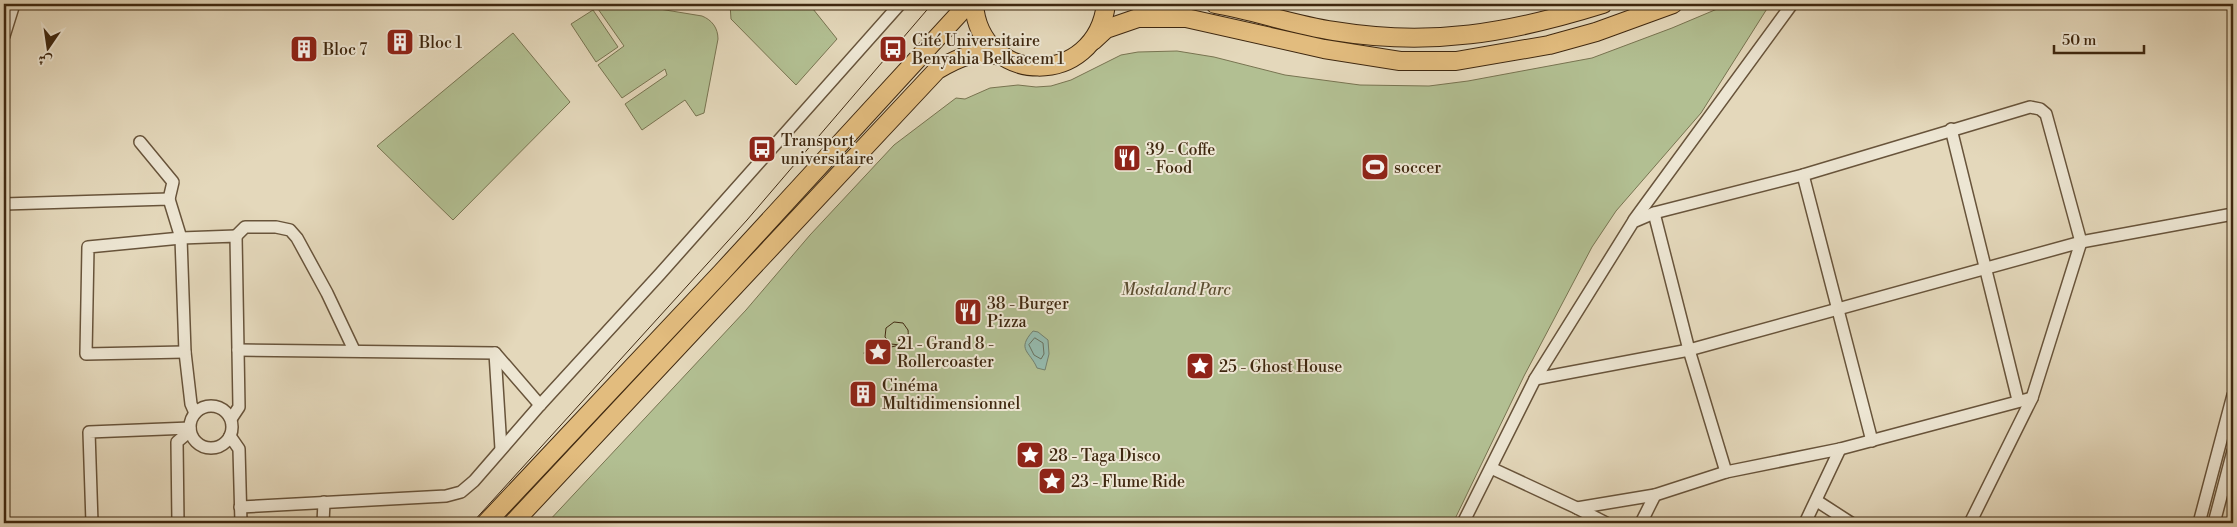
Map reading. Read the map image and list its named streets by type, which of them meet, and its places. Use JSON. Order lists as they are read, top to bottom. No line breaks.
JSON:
{"parks":["Mostaland Parc"],"places":{"building":["Bloc 1","Bloc 7","Cinéma Multidimensionnel"],"bus stop":["Cité Universitaire Benyahia Belkacem 1","Transport universitaire"],"restaurant":["39 - Coffe - Food","38 - Burger Pizza"],"sports":["soccer"],"place":["21 - Grand 8 - Rollercoaster","25 - Ghost House","28 - Taga Disco","23 - Flume Ride"]},"scale_bar":"50 m","north":"bottom"}
